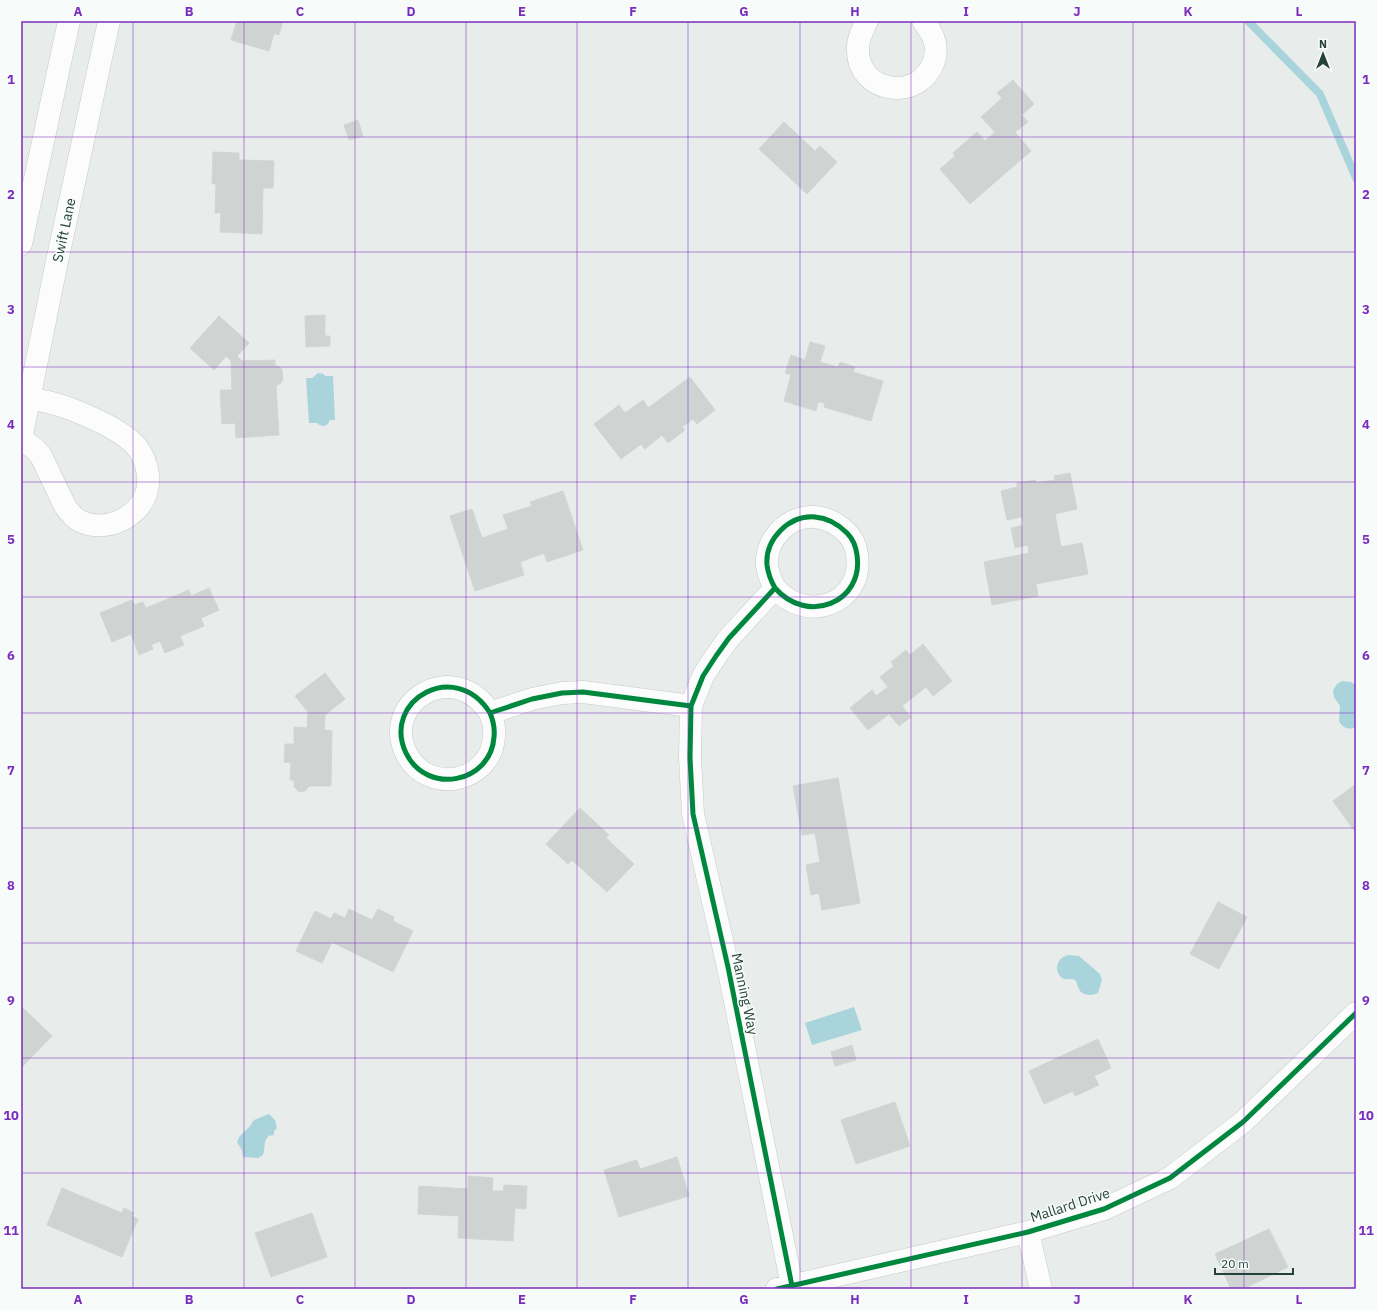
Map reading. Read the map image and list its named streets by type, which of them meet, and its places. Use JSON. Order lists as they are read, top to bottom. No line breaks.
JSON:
{"streets":{"street":["Swift Lane","Manning Way","Mallard Drive"]},"crossings":[["Manning Way","Mallard Drive"]],"scale_bar":"20 m","north":"top","grid":{"columns":["A","B","C","D","E","F","G","H","I","J","K","L"],"rows":["1","2","3","4","5","6","7","8","9","10","11"]}}
